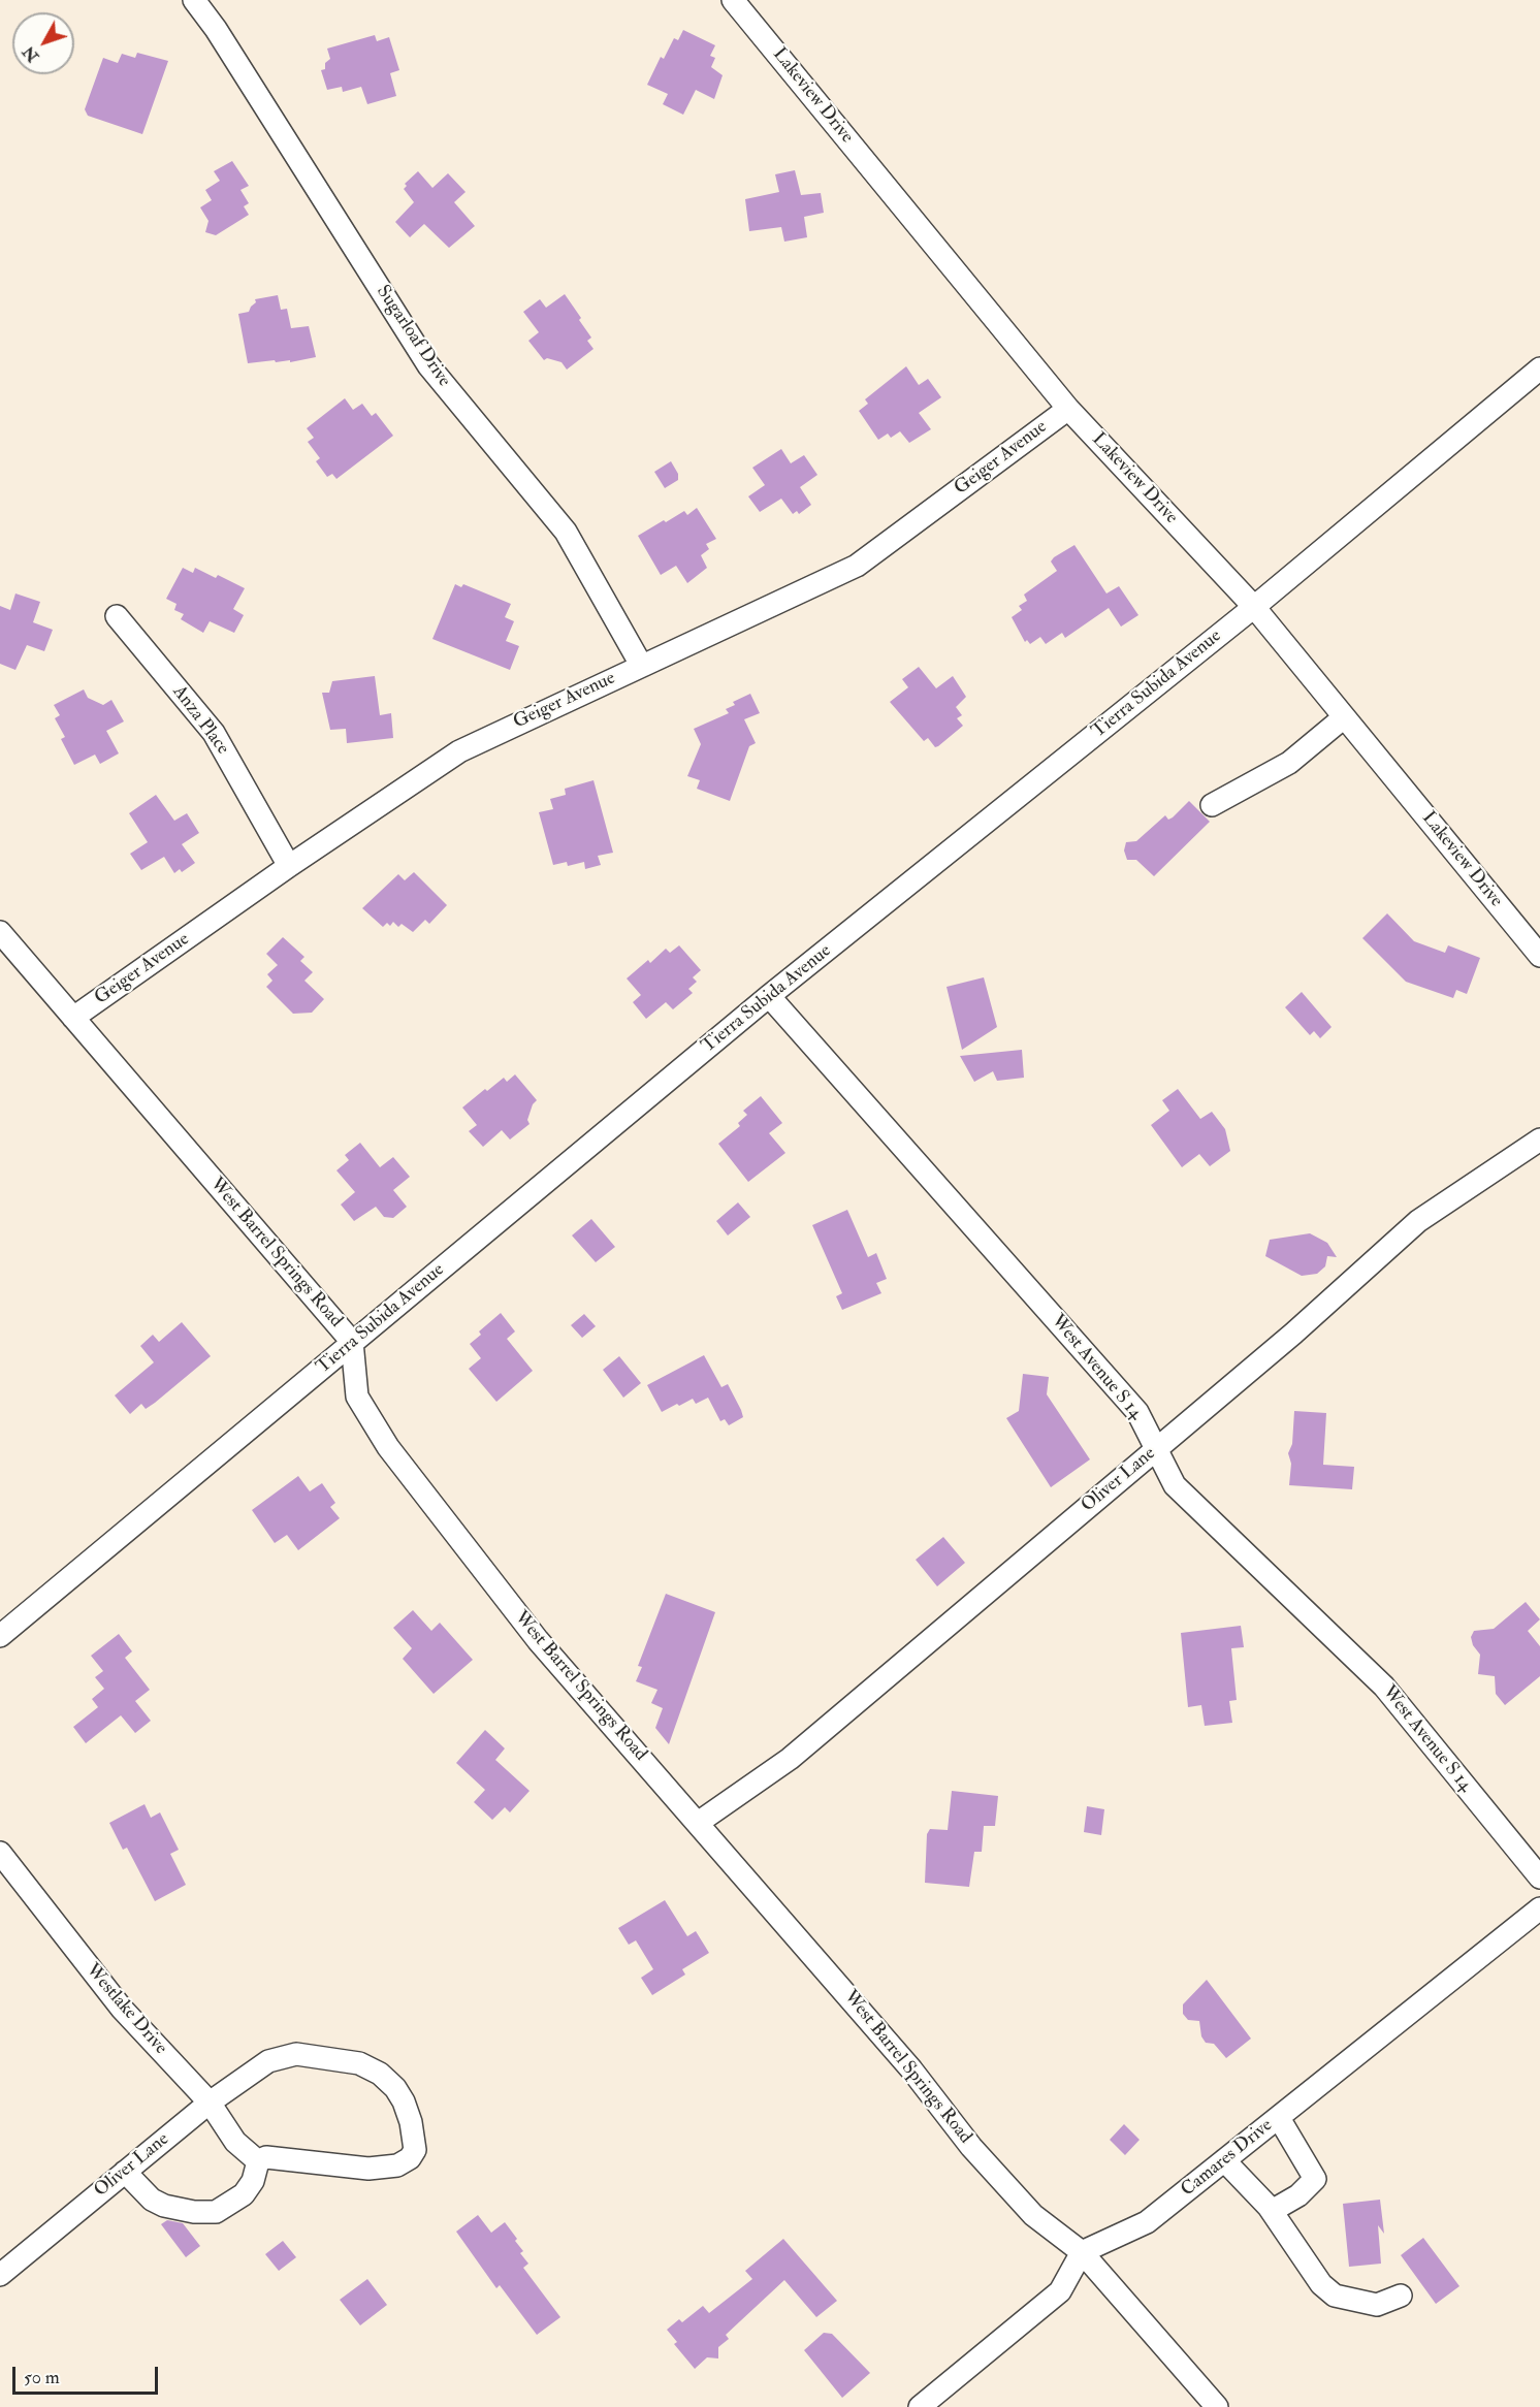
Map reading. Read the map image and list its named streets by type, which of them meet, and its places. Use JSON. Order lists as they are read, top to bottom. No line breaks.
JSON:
{"streets":{"street":["Lakeview Drive","Sugarloaf Drive","Geiger Avenue","Tierra Subida Avenue","Anza Place","West Barrel Springs Road","West Avenue S 14","Oliver Lane","Westlake Drive","Camares Drive"]},"crossings":[["Lakeview Drive","Geiger Avenue"],["Lakeview Drive","Tierra Subida Avenue"],["Sugarloaf Drive","Geiger Avenue"],["Geiger Avenue","Anza Place"],["Geiger Avenue","West Barrel Springs Road"],["Tierra Subida Avenue","West Barrel Springs Road"],["Tierra Subida Avenue","West Avenue S 14"],["West Barrel Springs Road","Oliver Lane"],["West Barrel Springs Road","Camares Drive"],["West Avenue S 14","Oliver Lane"],["Oliver Lane","Westlake Drive"]],"scale_bar":"50 m","north":"bottom left"}
